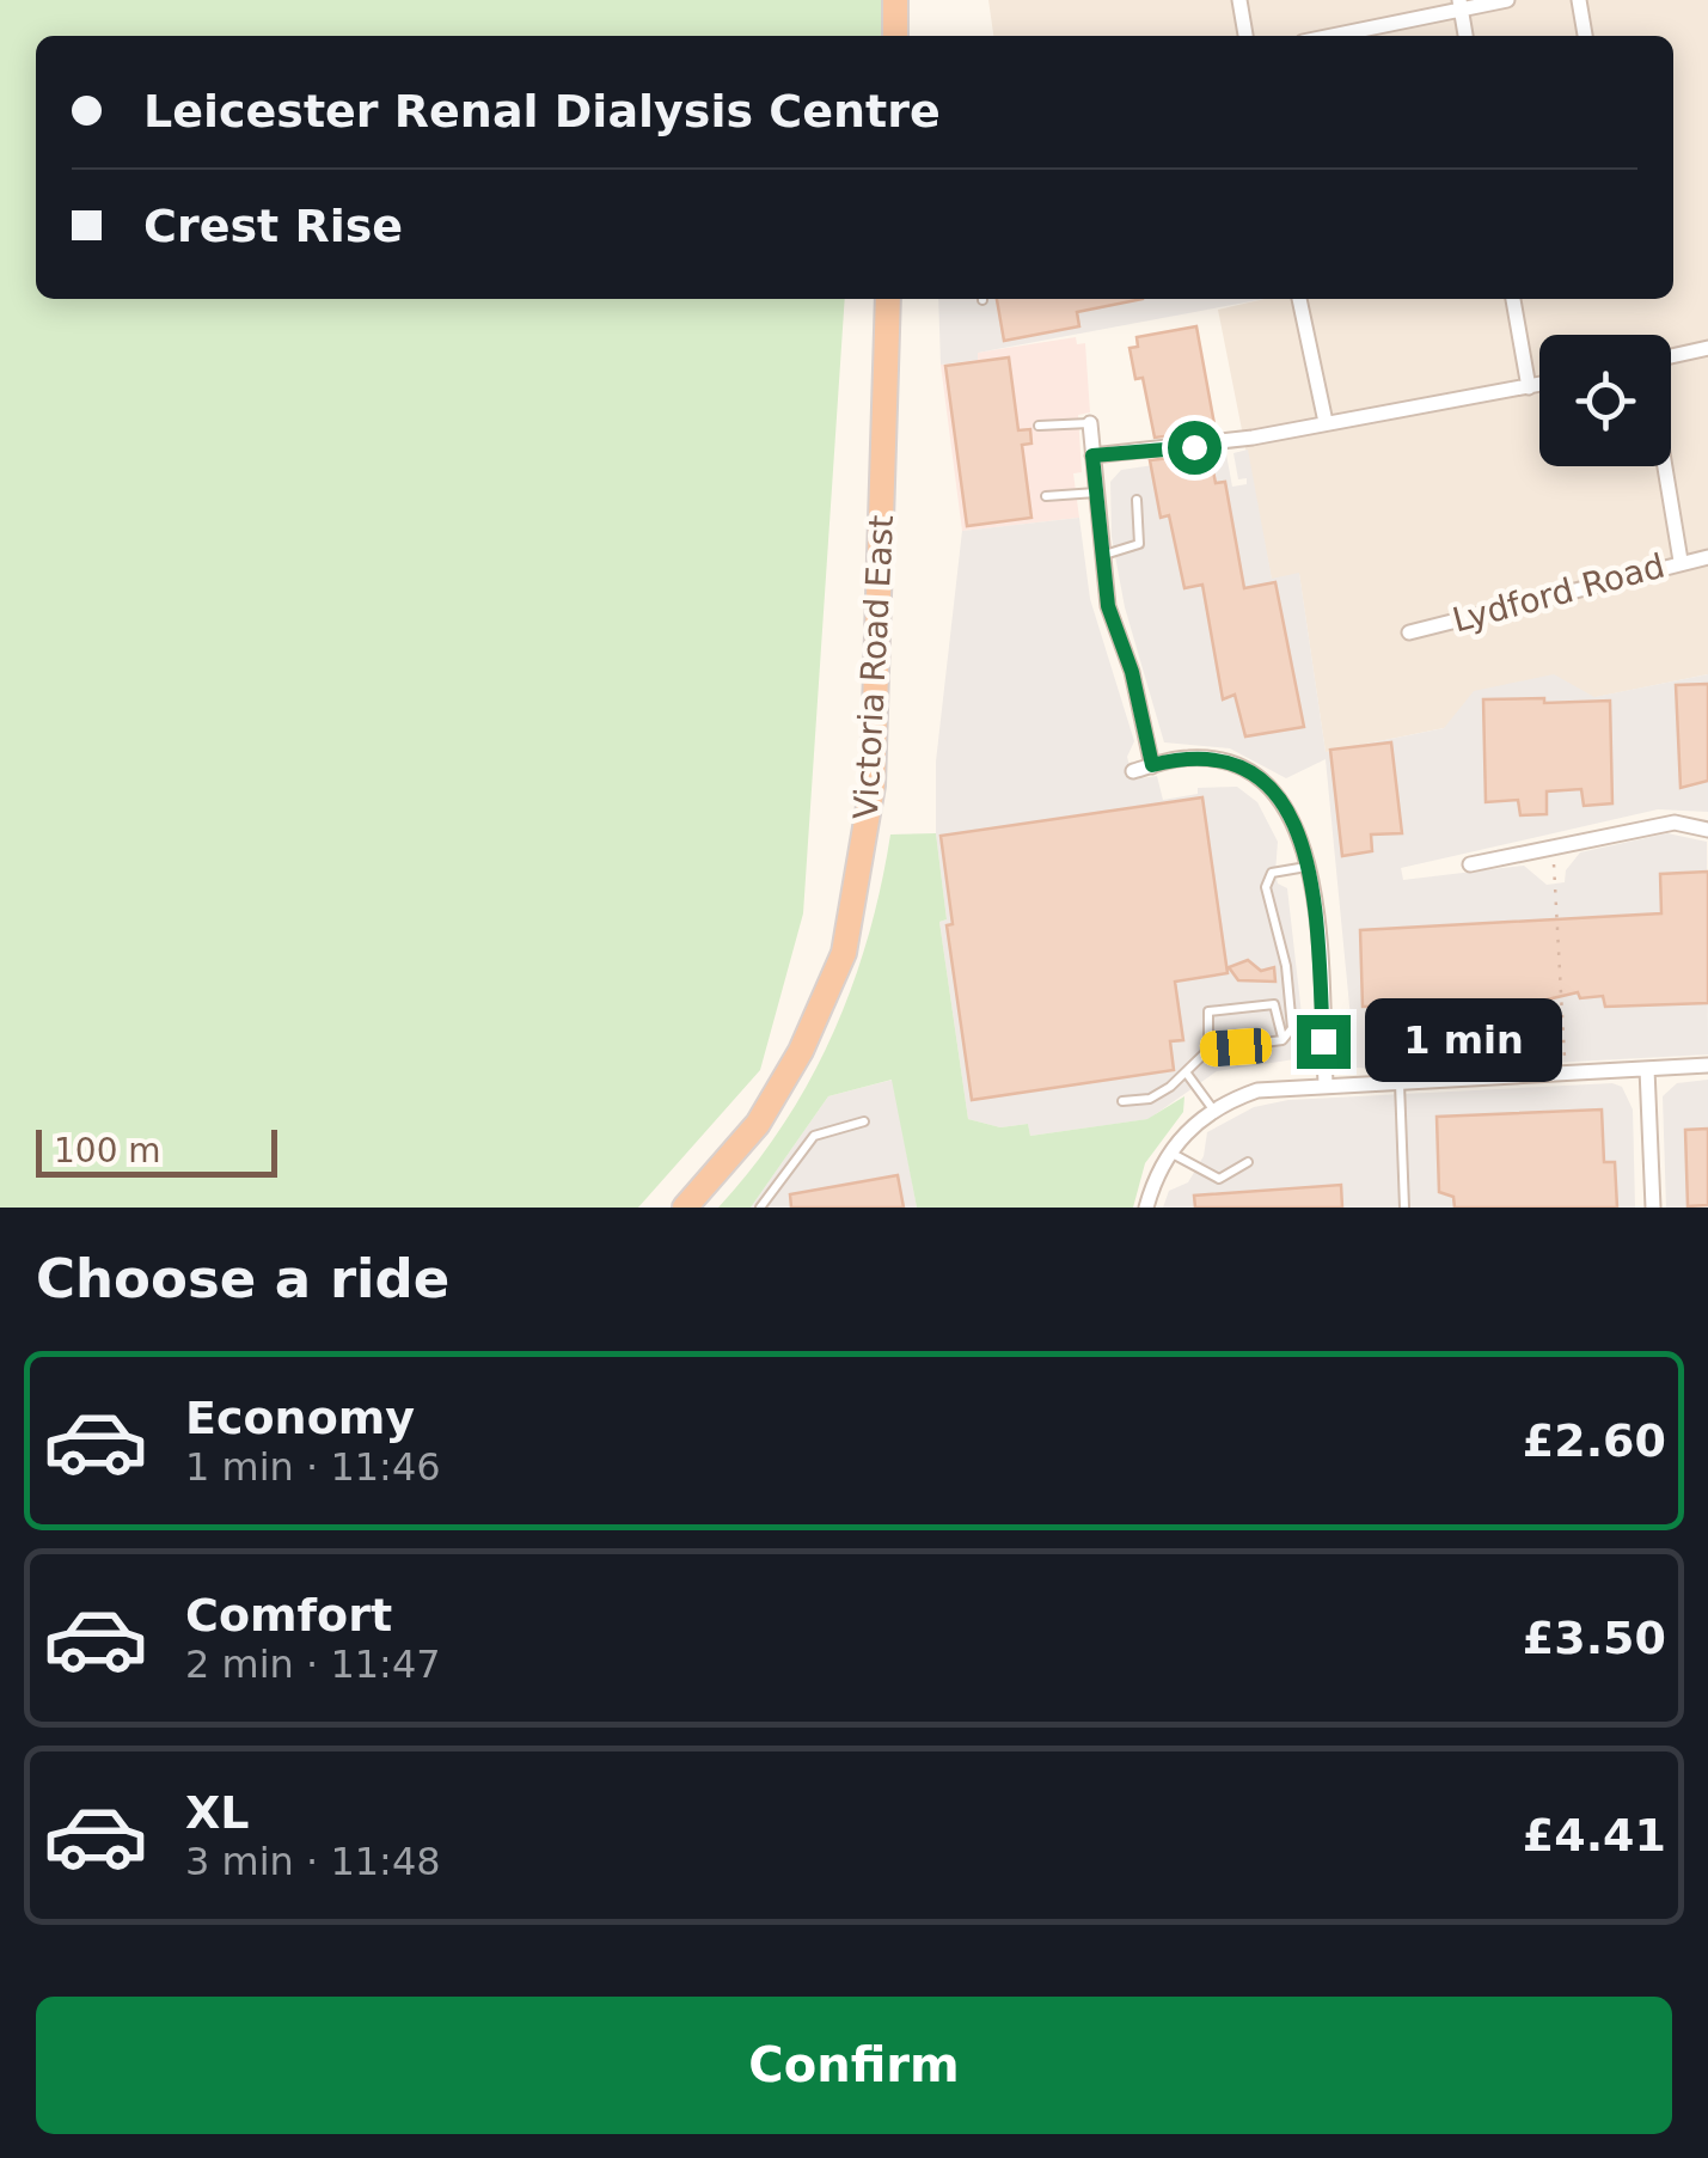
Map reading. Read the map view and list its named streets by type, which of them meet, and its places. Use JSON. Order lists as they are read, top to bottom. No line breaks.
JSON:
{"streets":{"highway":["Victoria Road East"],"street":["Lydford Road"]},"scale_bar":"100 m","page":{"banner":["Leicester Renal Dialysis Centre","Crest Rise"],"bubble":"1 min","scale":"100 m","heading":"Choose a ride","list":[{"name":"Economy","note":"1 min · 11:46","value":"£2.60"},{"name":"Comfort","note":"2 min · 11:47","value":"£3.50"},{"name":"XL","note":"3 min · 11:48","value":"£4.41"}],"buttons":"Confirm"}}
